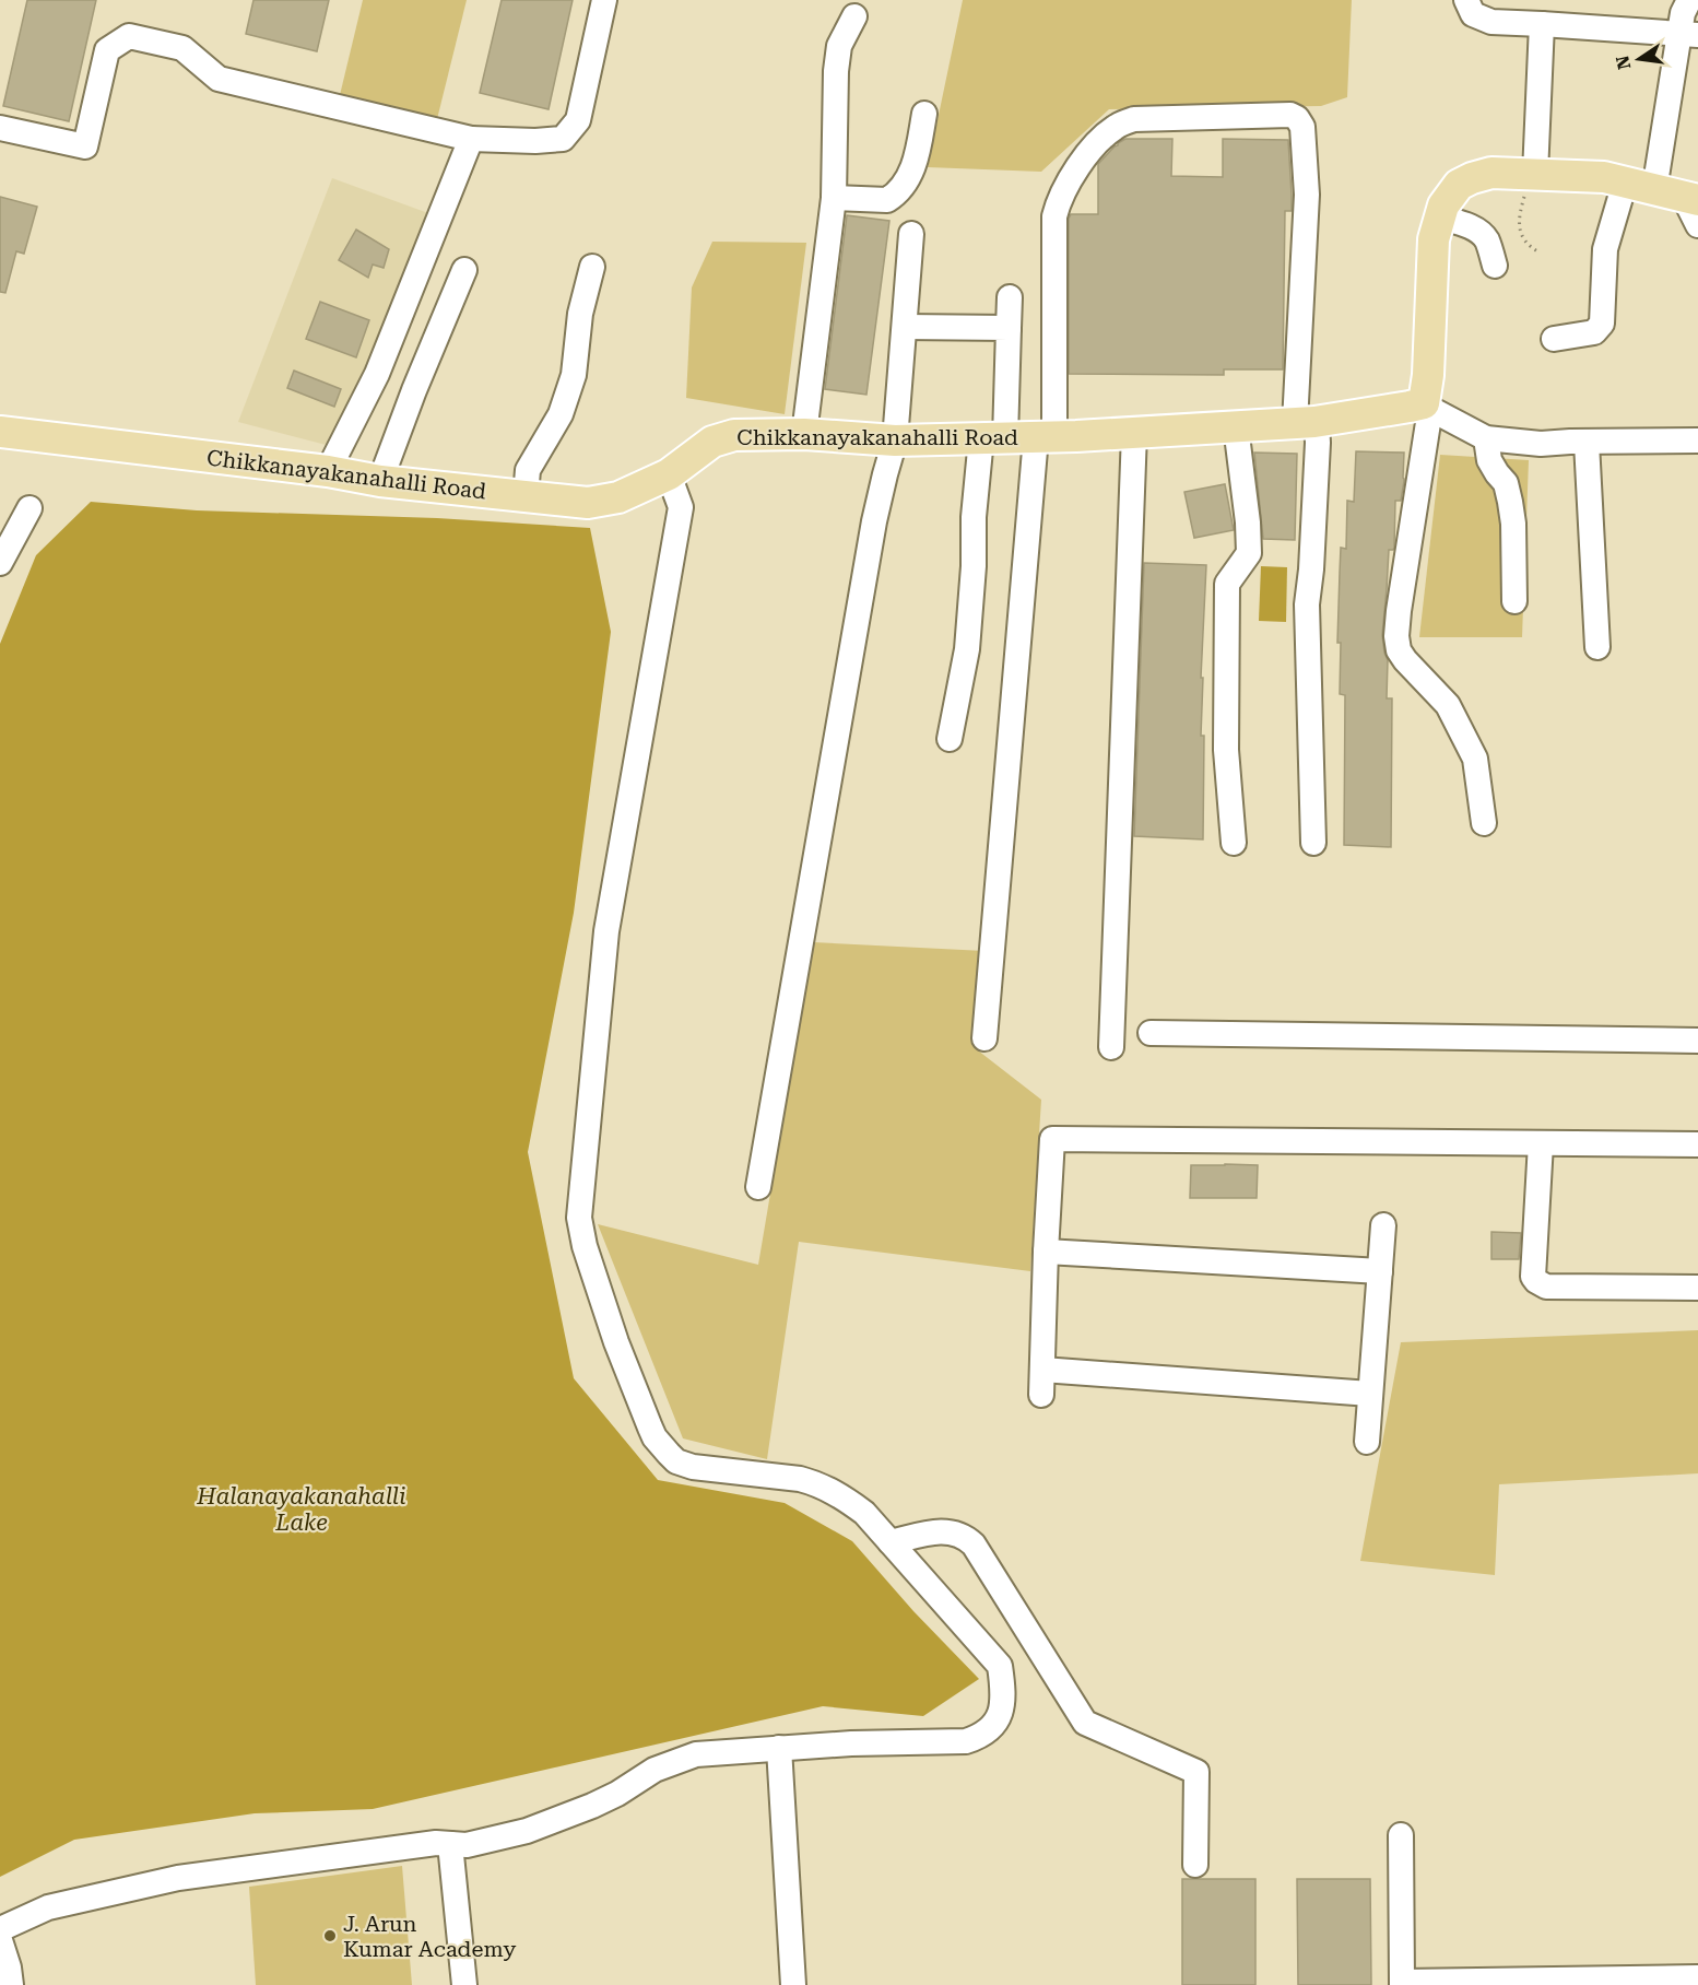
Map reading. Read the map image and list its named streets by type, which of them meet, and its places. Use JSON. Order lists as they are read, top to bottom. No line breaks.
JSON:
{"streets":{"main road":["Chikkanayakanahalli Road"]},"water":["Halanayakanahalli Lake"],"places":["J. Arun Kumar Academy"],"north":"left"}
